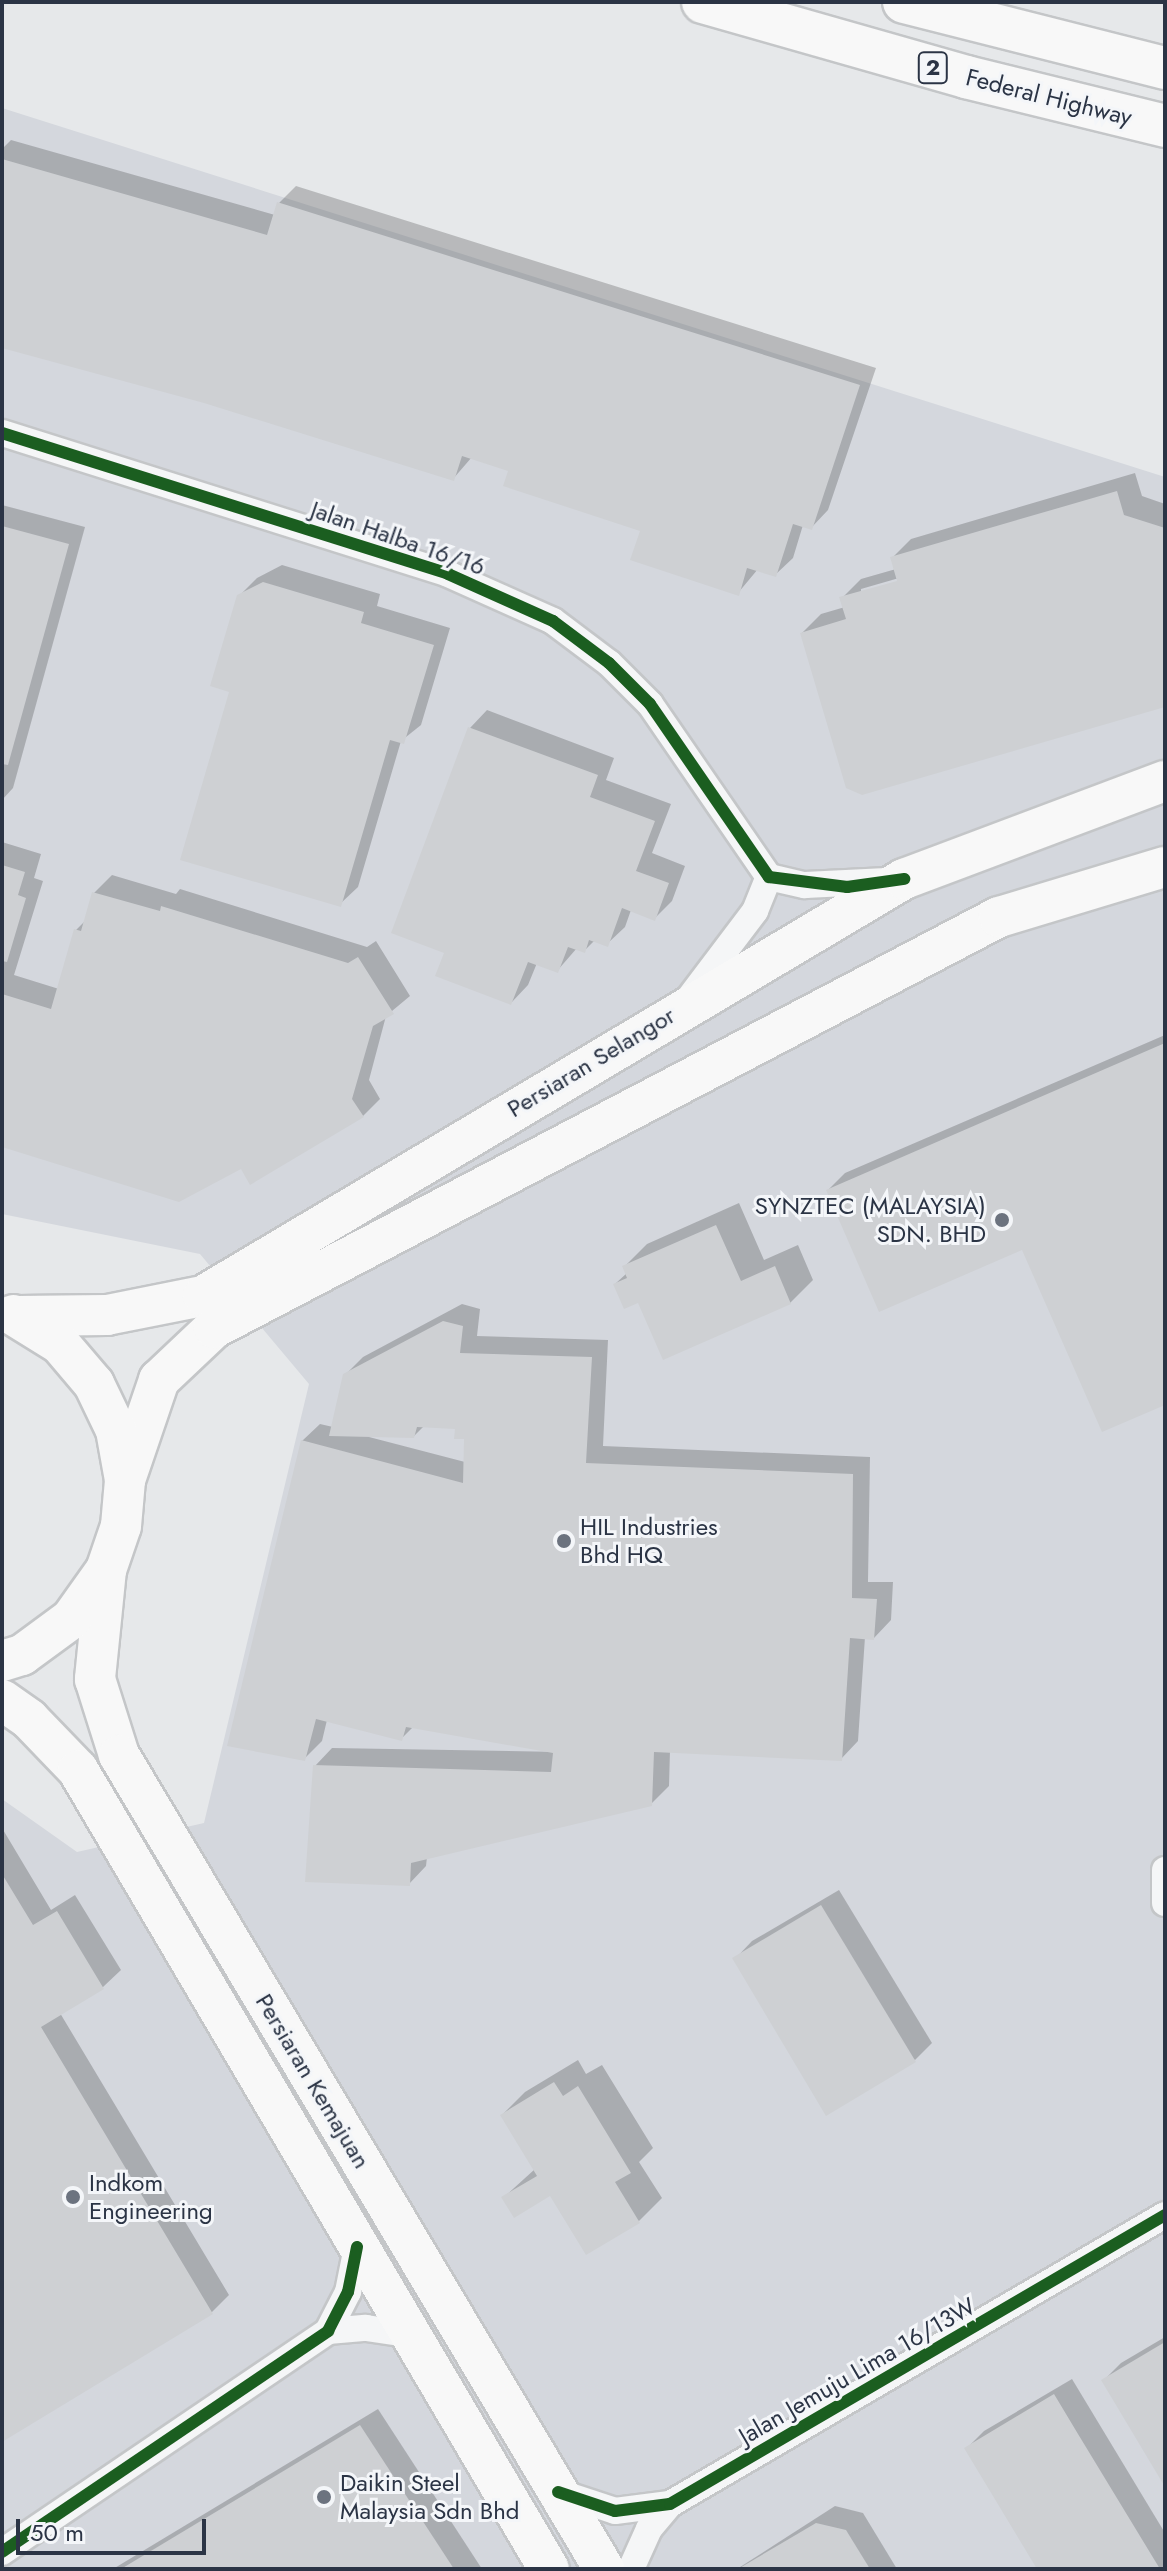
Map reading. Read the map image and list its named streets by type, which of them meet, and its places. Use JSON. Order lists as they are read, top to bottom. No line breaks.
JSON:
{"streets":{"highway":["2","Federal Highway"],"main road":["Persiaran Selangor","Persiaran Kemajuan"],"street":["Jalan Halba 16/16","Jalan Jemuju Lima 16/13W"]},"crossings":[["Persiaran Kemajuan","Jalan Jemuju Lima 16/13W"]],"places":["SYNZTEC (MALAYSIA) SDN. BHD","HIL Industries Bhd HQ","Indkom Engineering","Daikin Steel Malaysia Sdn Bhd"],"scale_bar":"50 m"}
